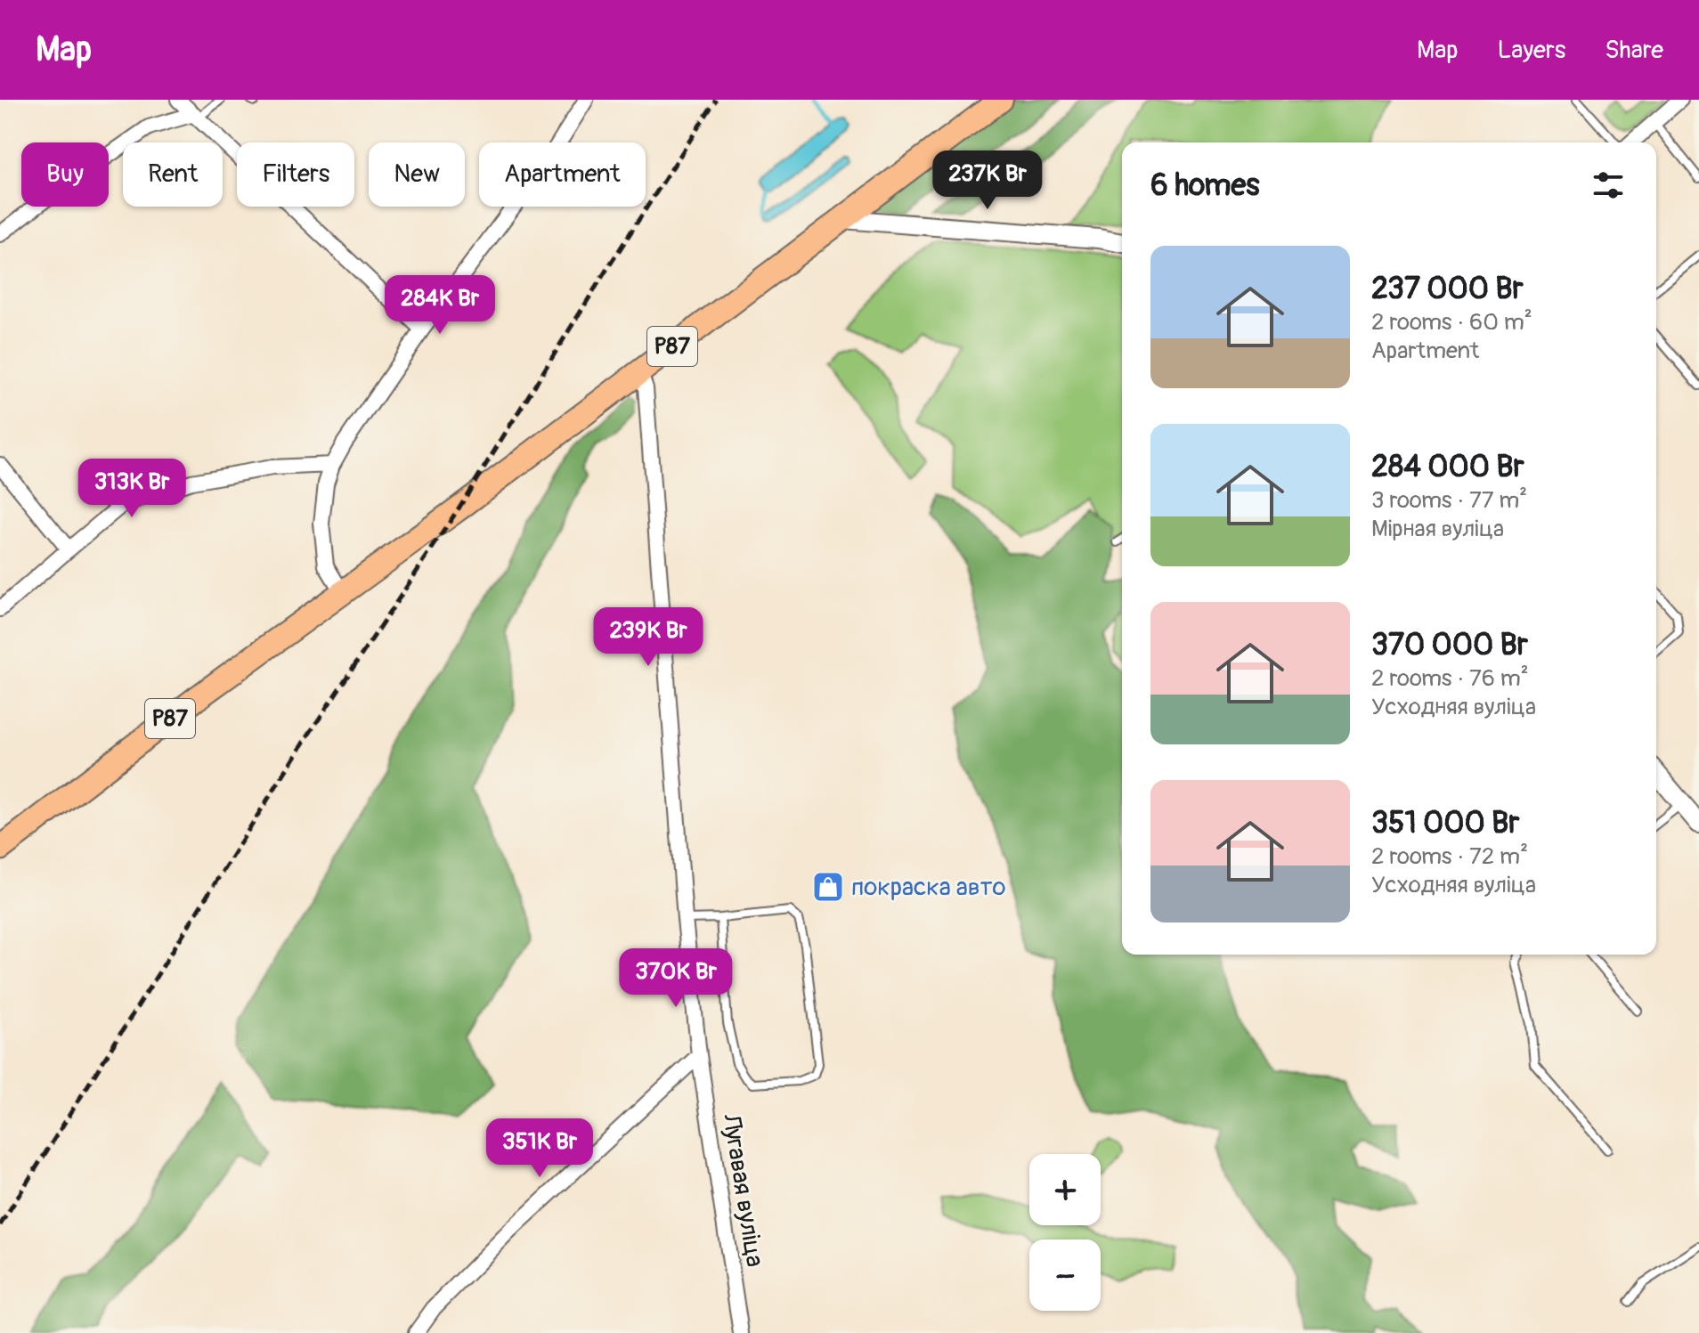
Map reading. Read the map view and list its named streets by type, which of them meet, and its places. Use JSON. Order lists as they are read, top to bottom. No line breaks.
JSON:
{"streets":{"main road":["Р87"],"street":["Лугавая вуліца"]},"crossings":[["Р87","Лугавая вуліца"]],"places":{"shop":["покраска авто"]},"page":{"header":"Map","nav":["Map","Layers","Share"],"chip":["Buy","Rent","Filters","New","Apartment"],"heading":"6 homes","price":["237K Br","284K Br","313K Br","239K Br","370K Br","351K Br"],"list":[{"name":"237 000 Br","note":"2 rooms · 60 m² · Apartment"},{"name":"284 000 Br","note":"3 rooms · 77 m² · Мірная вуліца"},{"name":"370 000 Br","note":"2 rooms · 76 m² · Усходняя вуліца"},{"name":"351 000 Br","note":"2 rooms · 72 m² · Усходняя вуліца"}],"map_buttons":["+","−"]}}
